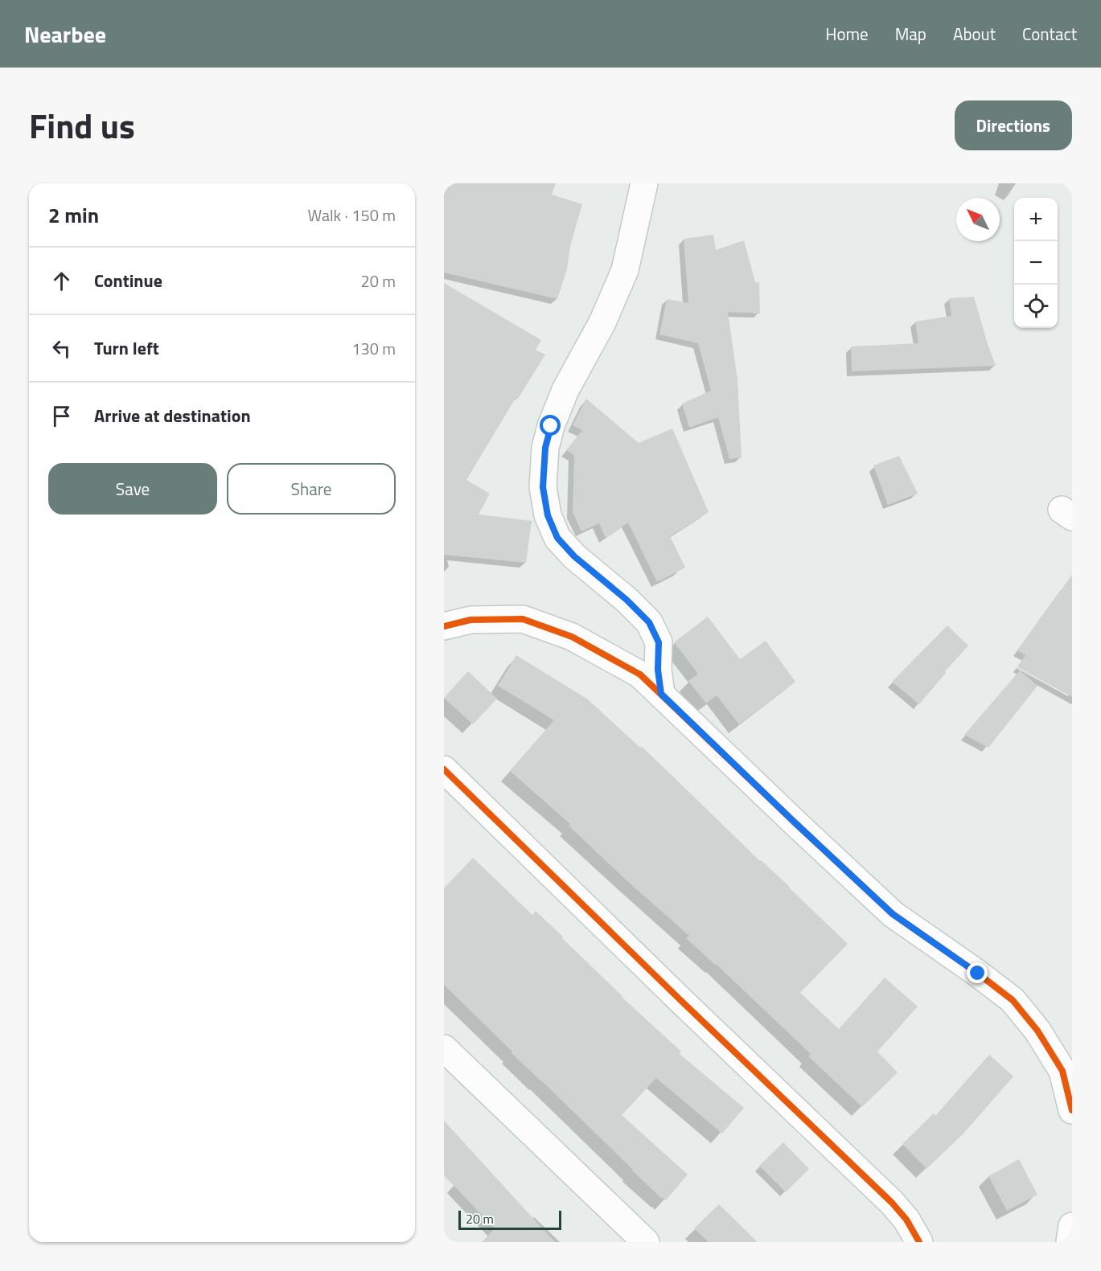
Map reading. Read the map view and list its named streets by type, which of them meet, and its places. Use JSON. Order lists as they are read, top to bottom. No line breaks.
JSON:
{"scale_bar":"20 m","north":"top left","page":{"header":"Nearbee","nav":["Home","Map","About","Contact"],"title":"Find us","buttons":["Directions",["Save","Share"]],"heading":["2 min","Walk · 150 m"],"map_buttons":["+","−"],"list":[["Continue","20 m"],["Turn left","130 m"],"Arrive at destination"],"scale":"20 m"}}
